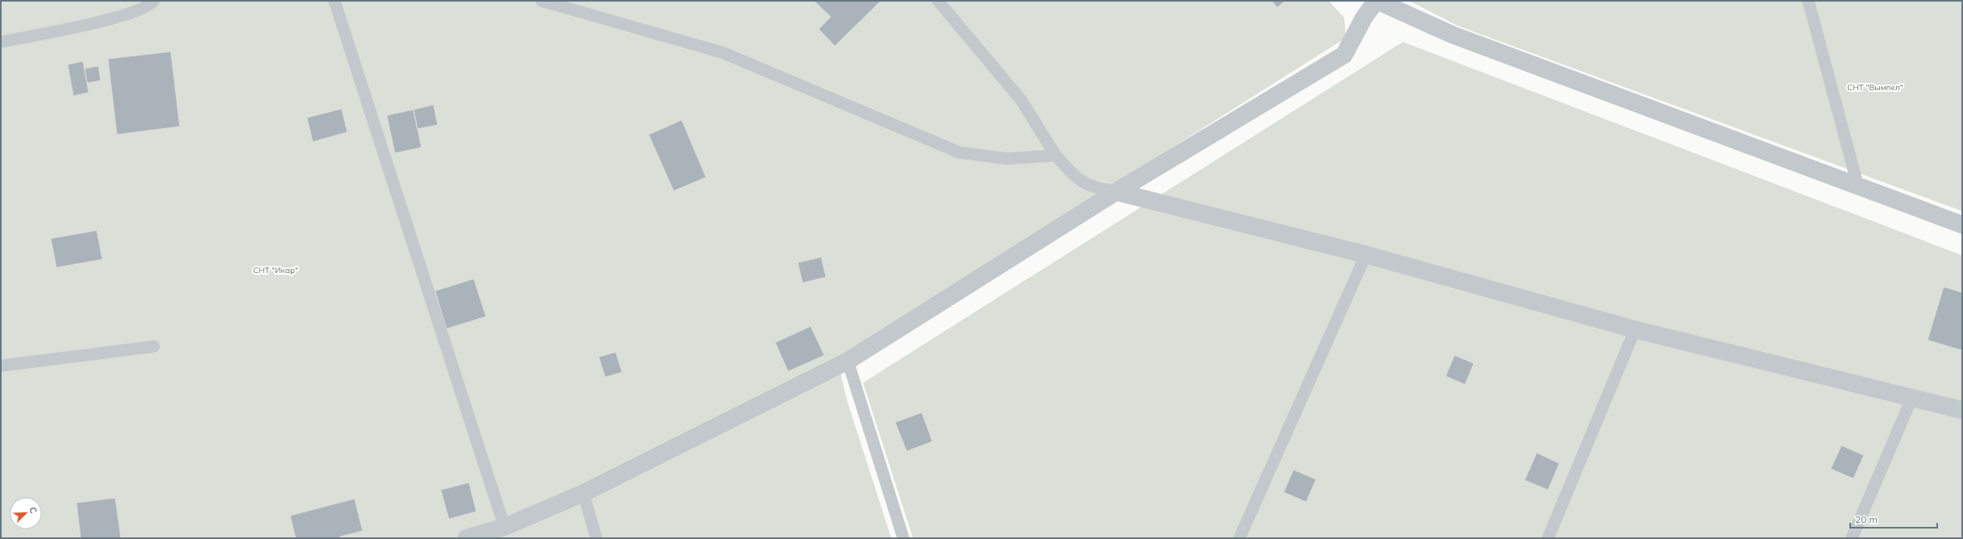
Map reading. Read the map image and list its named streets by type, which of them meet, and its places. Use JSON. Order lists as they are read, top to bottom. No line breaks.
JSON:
{"parks":["СНТ \"Вымпел\"","СНТ \"Икар\""],"scale_bar":"20 m","north":"top right"}
